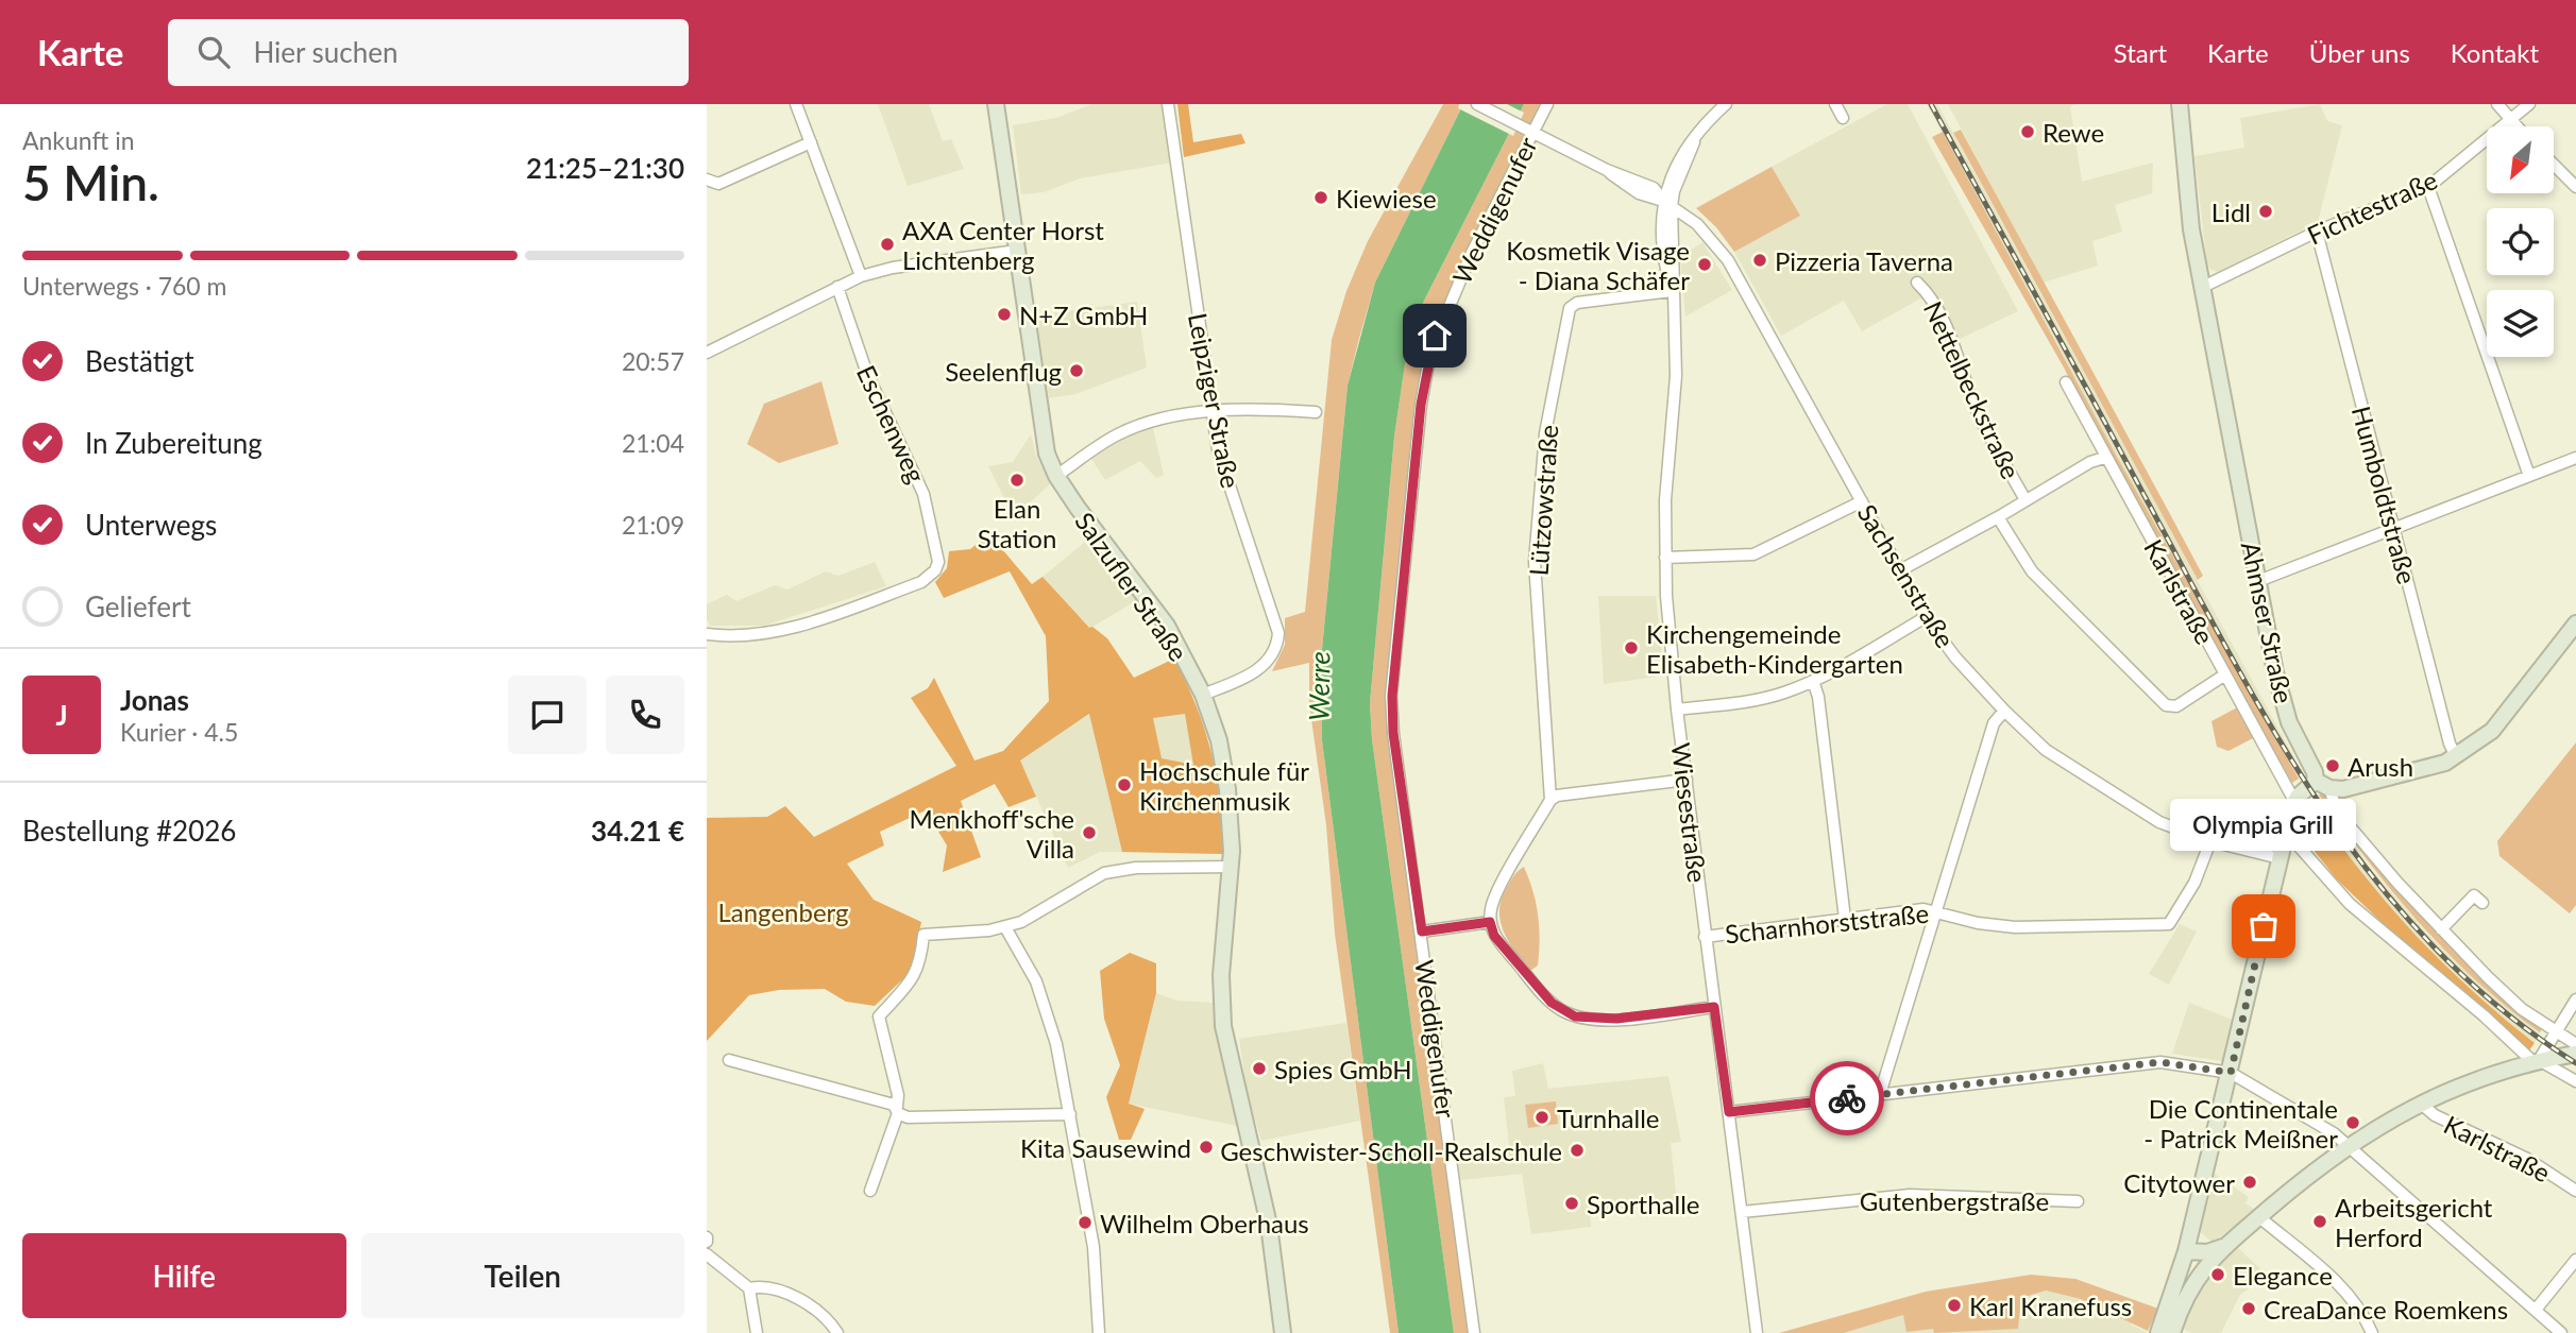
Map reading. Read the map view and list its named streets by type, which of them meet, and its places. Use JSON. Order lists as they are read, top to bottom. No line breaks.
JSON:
{"streets":{"main road":["Salzufler Straße","Ahmser Straße"],"street":["Fichtestraße","Weddigenufer","Nettelbeckstraße","Leipziger Straße","Eschenweg","Humboldtstraße","Lützowstraße","Sachsenstraße","Karlstraße","Wiesestraße","Scharnhorststraße","Gutenbergstraße"]},"crossings":[["Fichtestraße","Humboldtstraße"],["Fichtestraße","Ahmser Straße"],["Nettelbeckstraße","Sachsenstraße"],["Nettelbeckstraße","Karlstraße"],["Leipziger Straße","Salzufler Straße"],["Lützowstraße","Wiesestraße"],["Sachsenstraße","Wiesestraße"],["Sachsenstraße","Scharnhorststraße"],["Wiesestraße","Scharnhorststraße"],["Wiesestraße","Gutenbergstraße"]],"water":["Werre"],"parks":["Langenberg"],"places":["Rewe","Kiewiese","Lidl","AXA Center Horst Lichtenberg","Pizzeria Taverna","Kosmetik Visage - Diana Schäfer","N+Z GmbH","Seelenflug","Elan Station","Kirchengemeinde Elisabeth-Kindergarten","Arush","Hochschule für Kirchenmusik","Menkhoff'sche Villa","Olympia Grill","Spies GmbH","Turnhalle","Die Continentale - Patrick Meißner","Kita Sausewind","Geschwister-Scholl-Realschule","Citytower","Sporthalle","Arbeitsgericht Herford","Wilhelm Oberhaus","Elegance","Karl Kranefuss","CreaDance Roemkens"],"north":"bottom left","page":{"header":"Karte","search":"Hier suchen","nav":["Start","Karte","Über uns","Kontakt"],"heading":["5 Min.","Ankunft in","21:25–21:30"],"panel":["Jonas","Kurier · 4.5","Bestellung #2026","34.21 €"],"bar":"Unterwegs · 760 m","list":[["Bestätigt","20:57"],["In Zubereitung","21:04"],["Unterwegs","21:09"],"Geliefert"],"round":"J","bubble":"Olympia Grill","buttons":["Hilfe","Teilen"]}}
